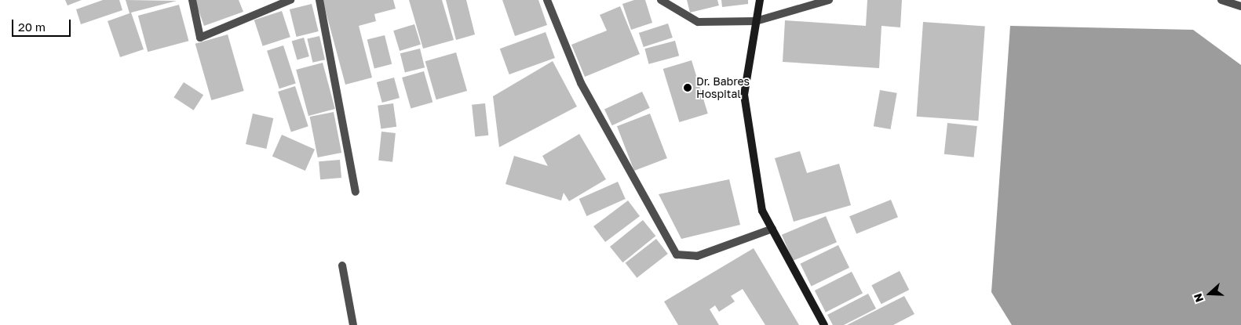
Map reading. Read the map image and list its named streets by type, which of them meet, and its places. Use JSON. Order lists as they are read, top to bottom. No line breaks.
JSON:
{"places":["Dr. Babres Hospital"],"scale_bar":"20 m","north":"left"}
